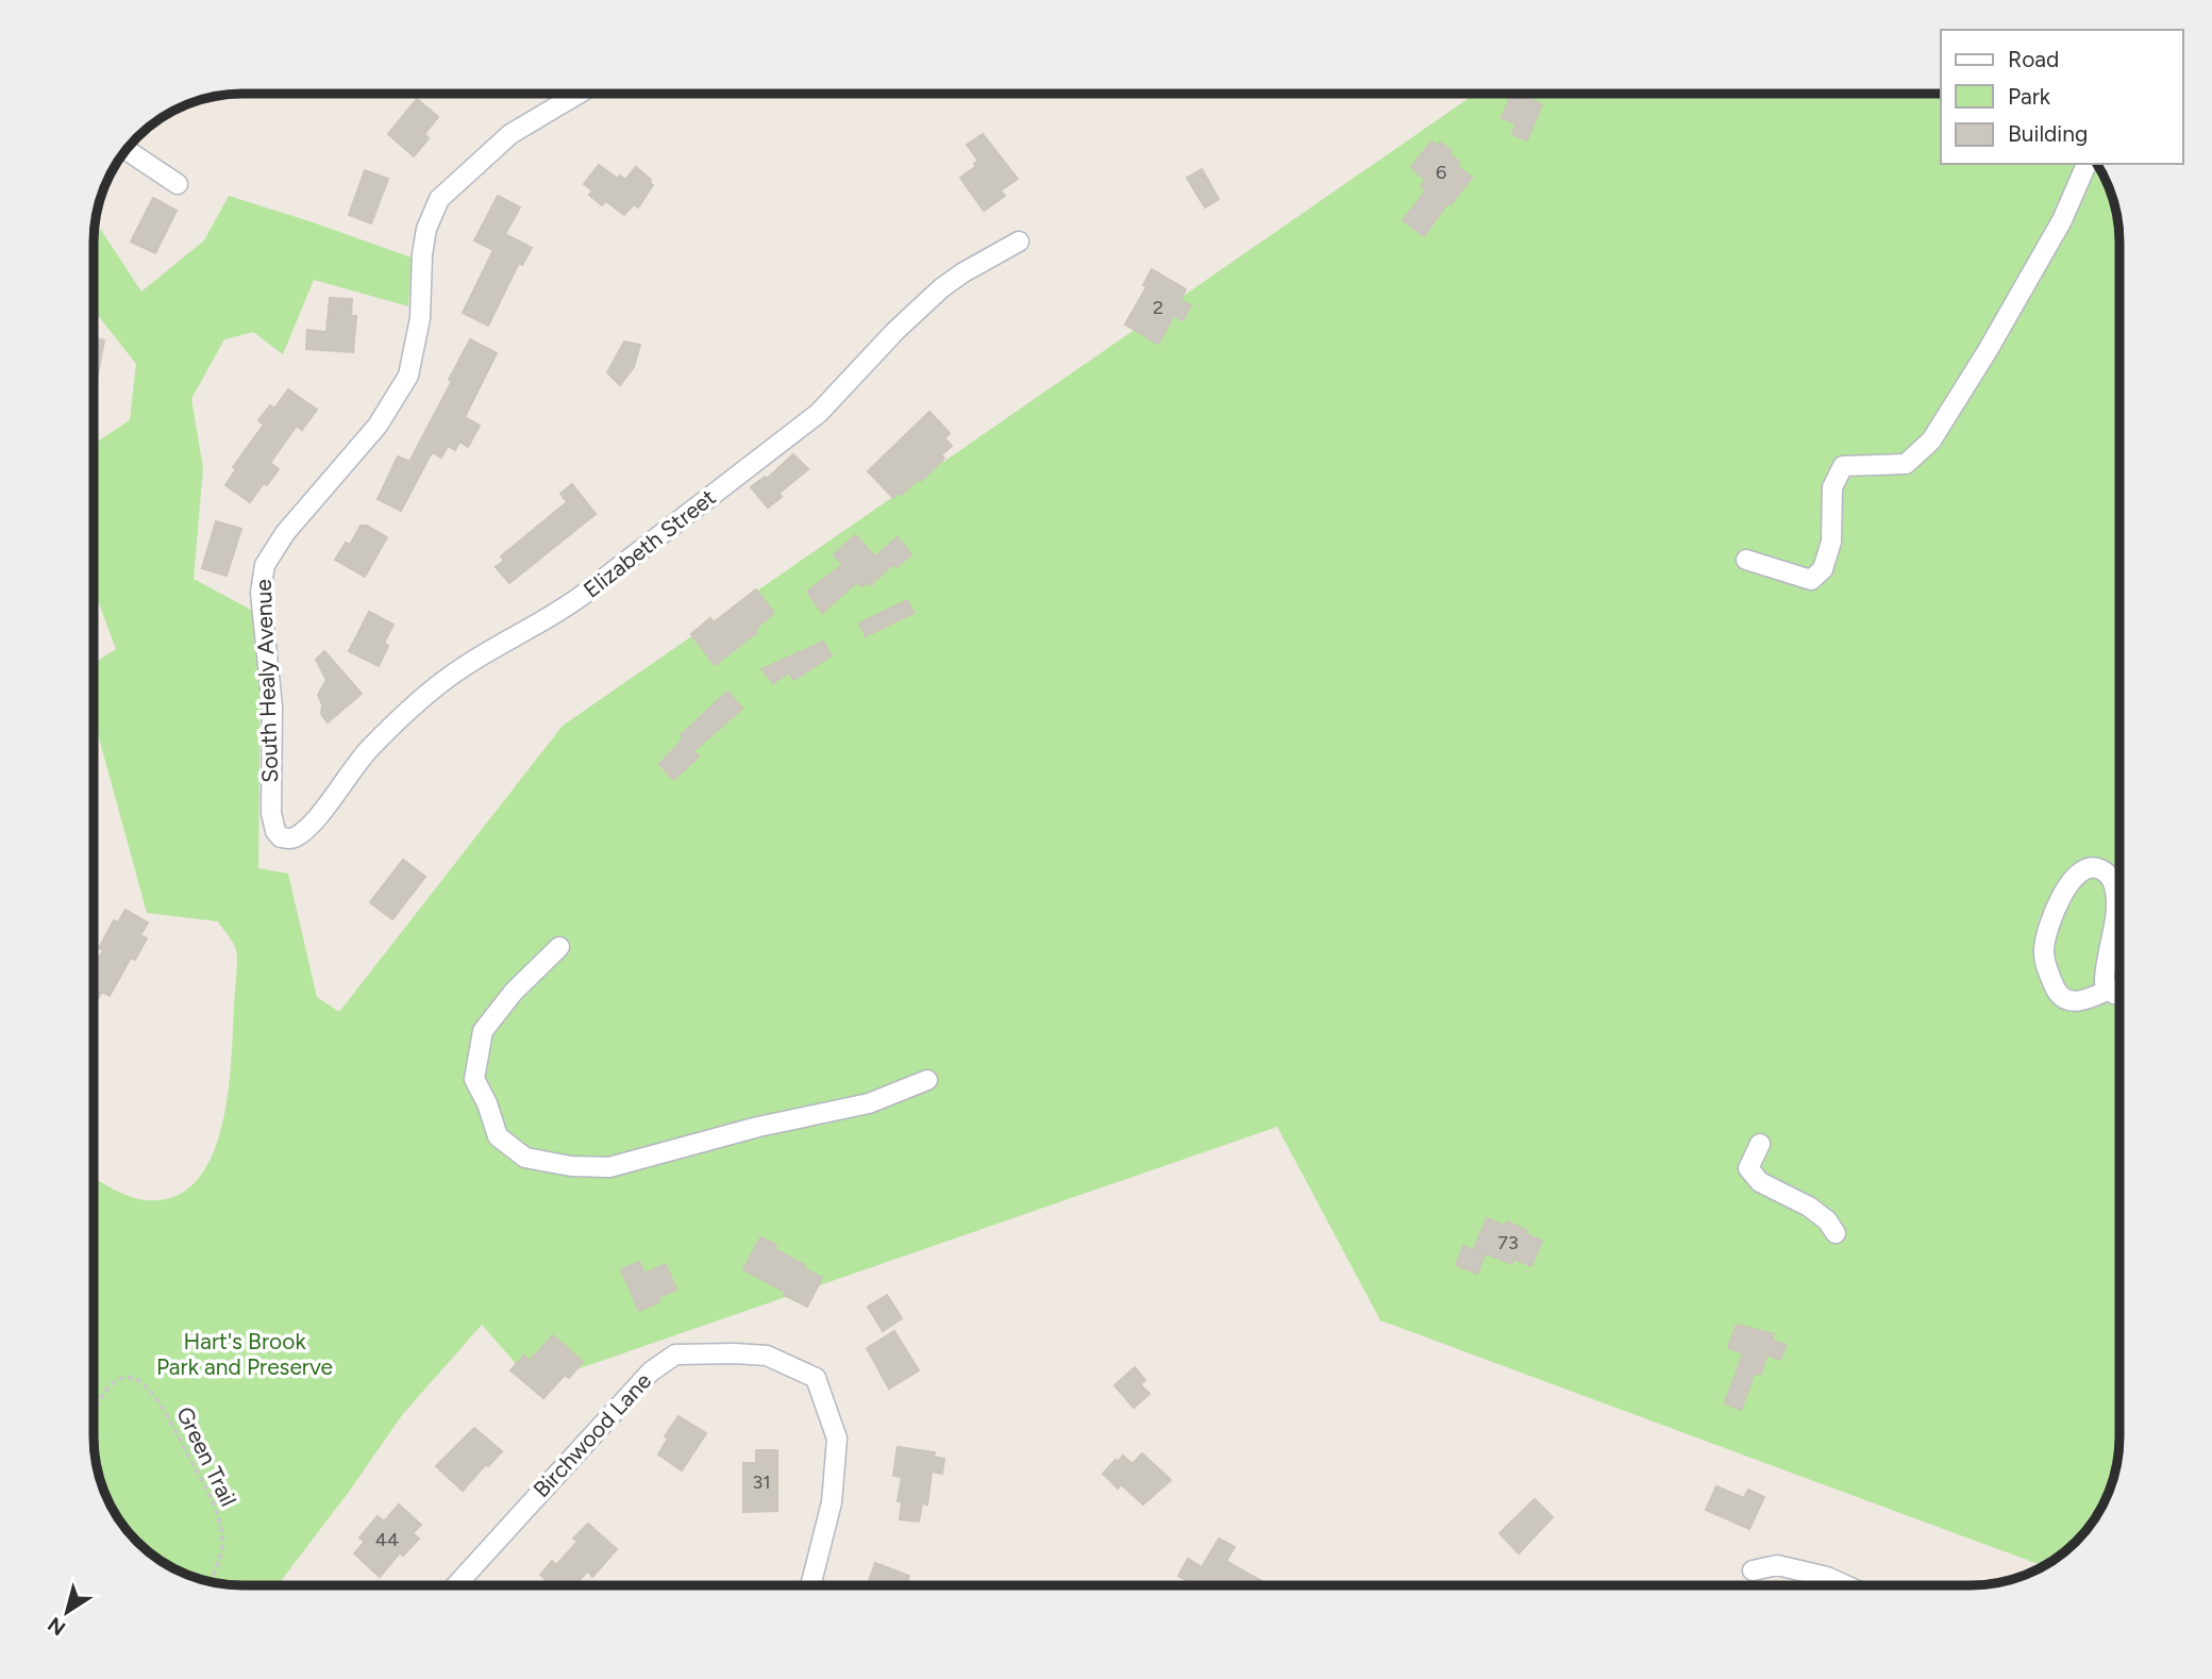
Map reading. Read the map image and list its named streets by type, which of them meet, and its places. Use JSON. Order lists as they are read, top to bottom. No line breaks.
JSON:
{"streets":{"street":["Elizabeth Street","South Healy Avenue","Birchwood Lane"],"path":["Green Trail"]},"crossings":[["Elizabeth Street","South Healy Avenue"]],"parks":["Hart's Brook Park and Preserve"],"house_numbers":["6","2","73","31","44"],"legend":["Road","Park","Building"],"north":"bottom left"}
